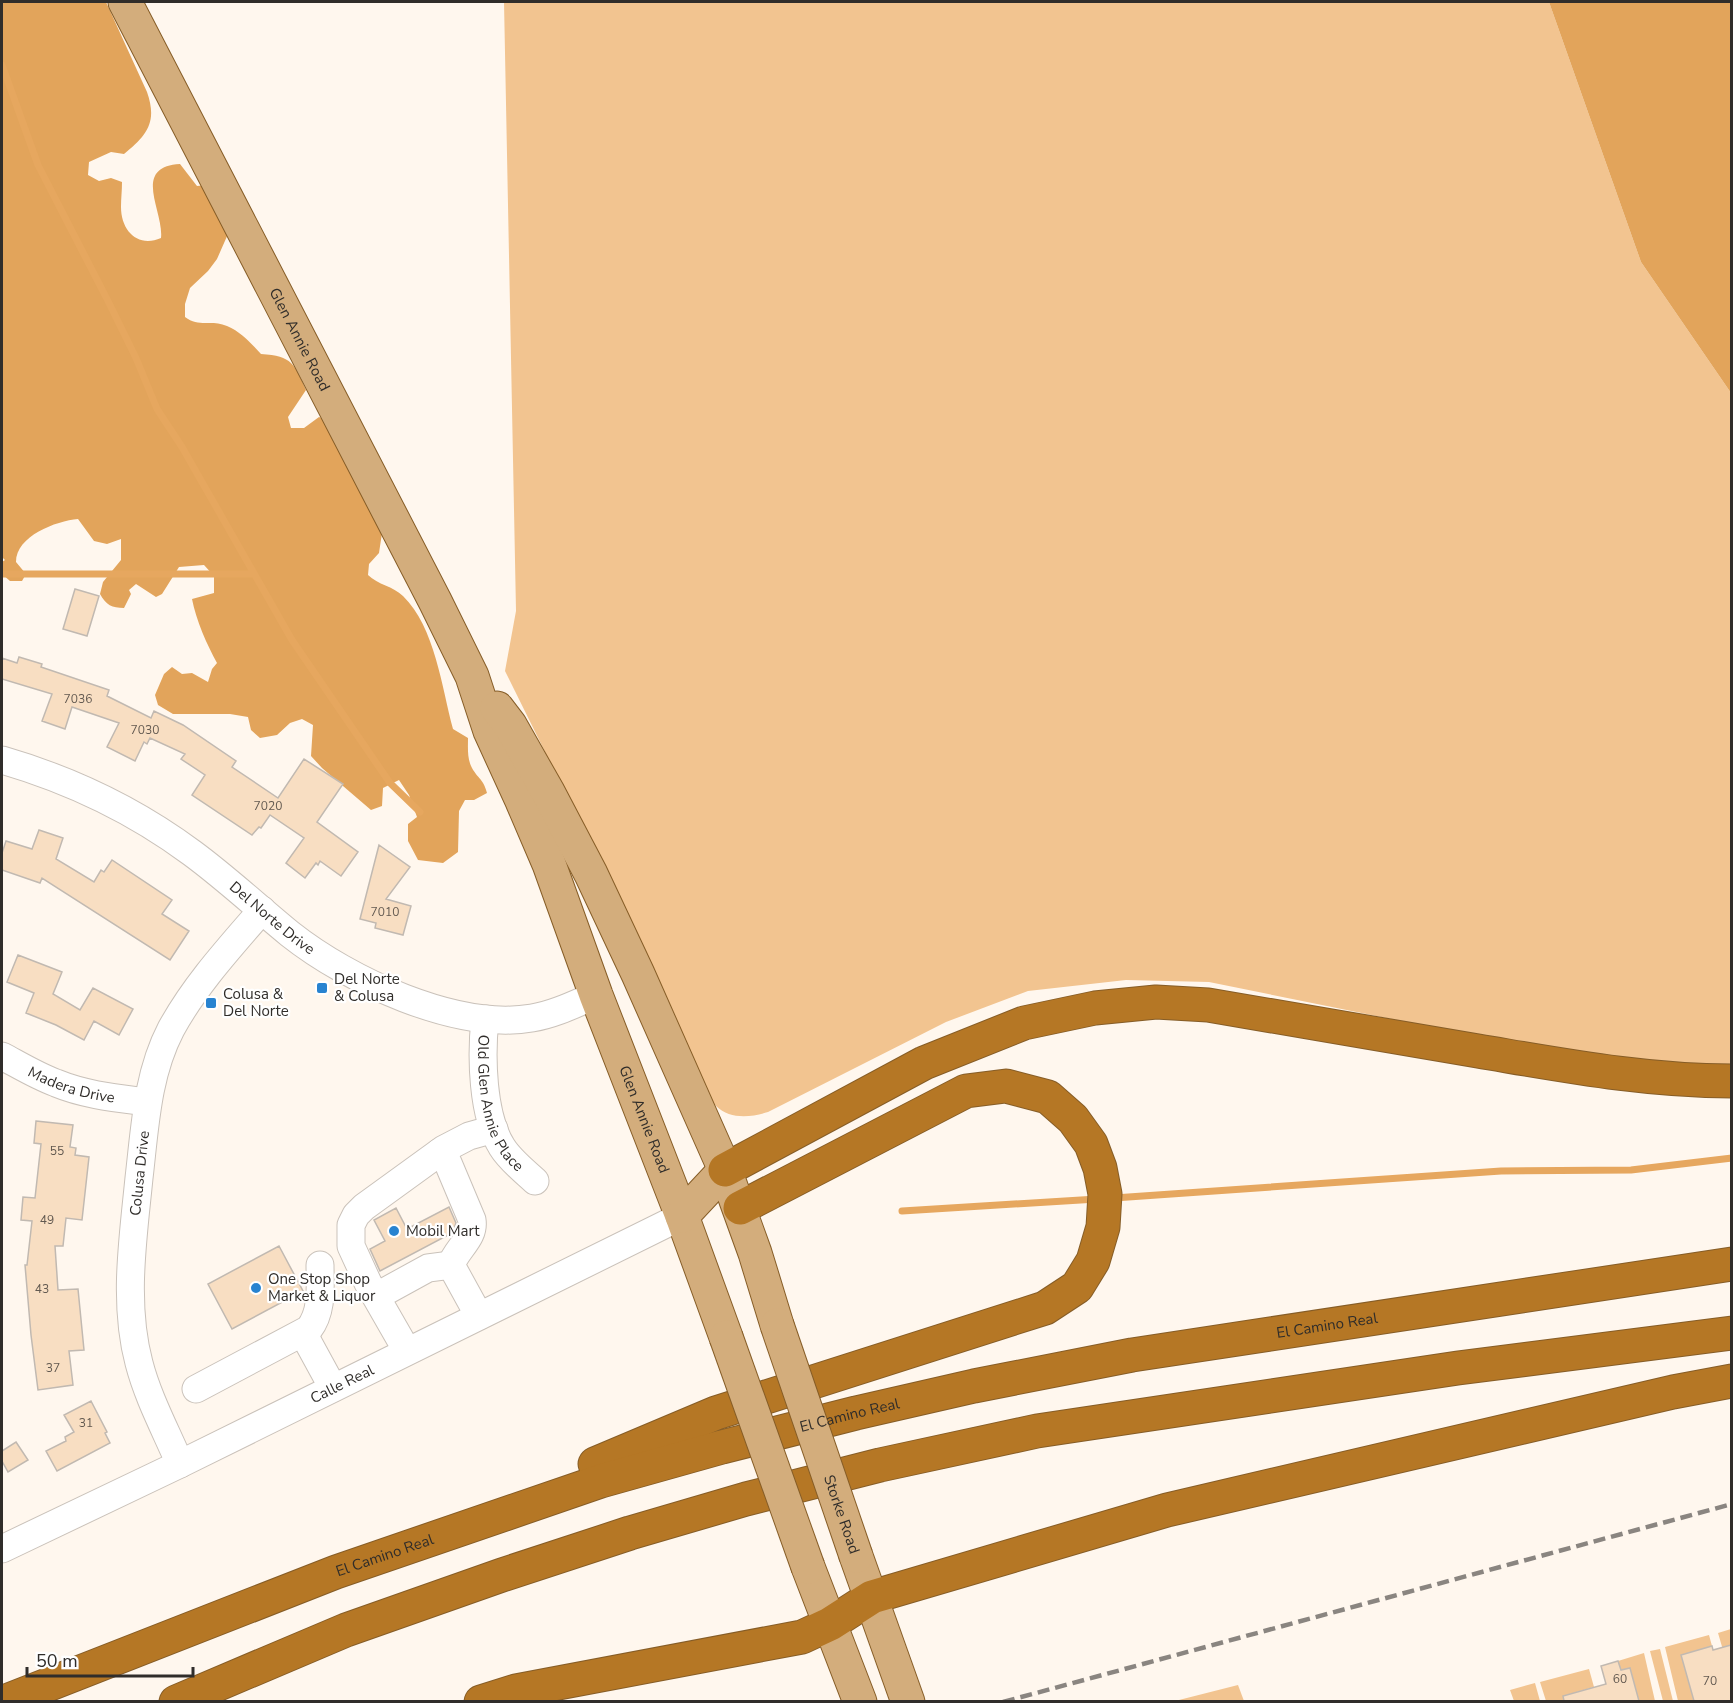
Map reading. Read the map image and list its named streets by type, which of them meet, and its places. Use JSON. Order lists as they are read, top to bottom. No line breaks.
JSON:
{"streets":{"highway":["El Camino Real"],"main road":["Glen Annie Road","Storke Road"],"street":["Del Norte Drive","Madera Drive","Old Glen Annie Place","Colusa Drive","Calle Real"]},"crossings":[["Glen Annie Road","Del Norte Drive"],["Glen Annie Road","Calle Real"],["Glen Annie Road","Storke Road"],["Del Norte Drive","Old Glen Annie Place"],["Del Norte Drive","Colusa Drive"],["Madera Drive","Colusa Drive"],["Colusa Drive","Calle Real"]],"places":{"transit":["Del Norte & Colusa","Colusa & Del Norte"],"other":["Mobil Mart","One Stop Shop Market & Liquor"]},"house_numbers":["7036","7030","7020","7010","55","49","43","37","31","60","70"],"scale_bar":"50 m"}
